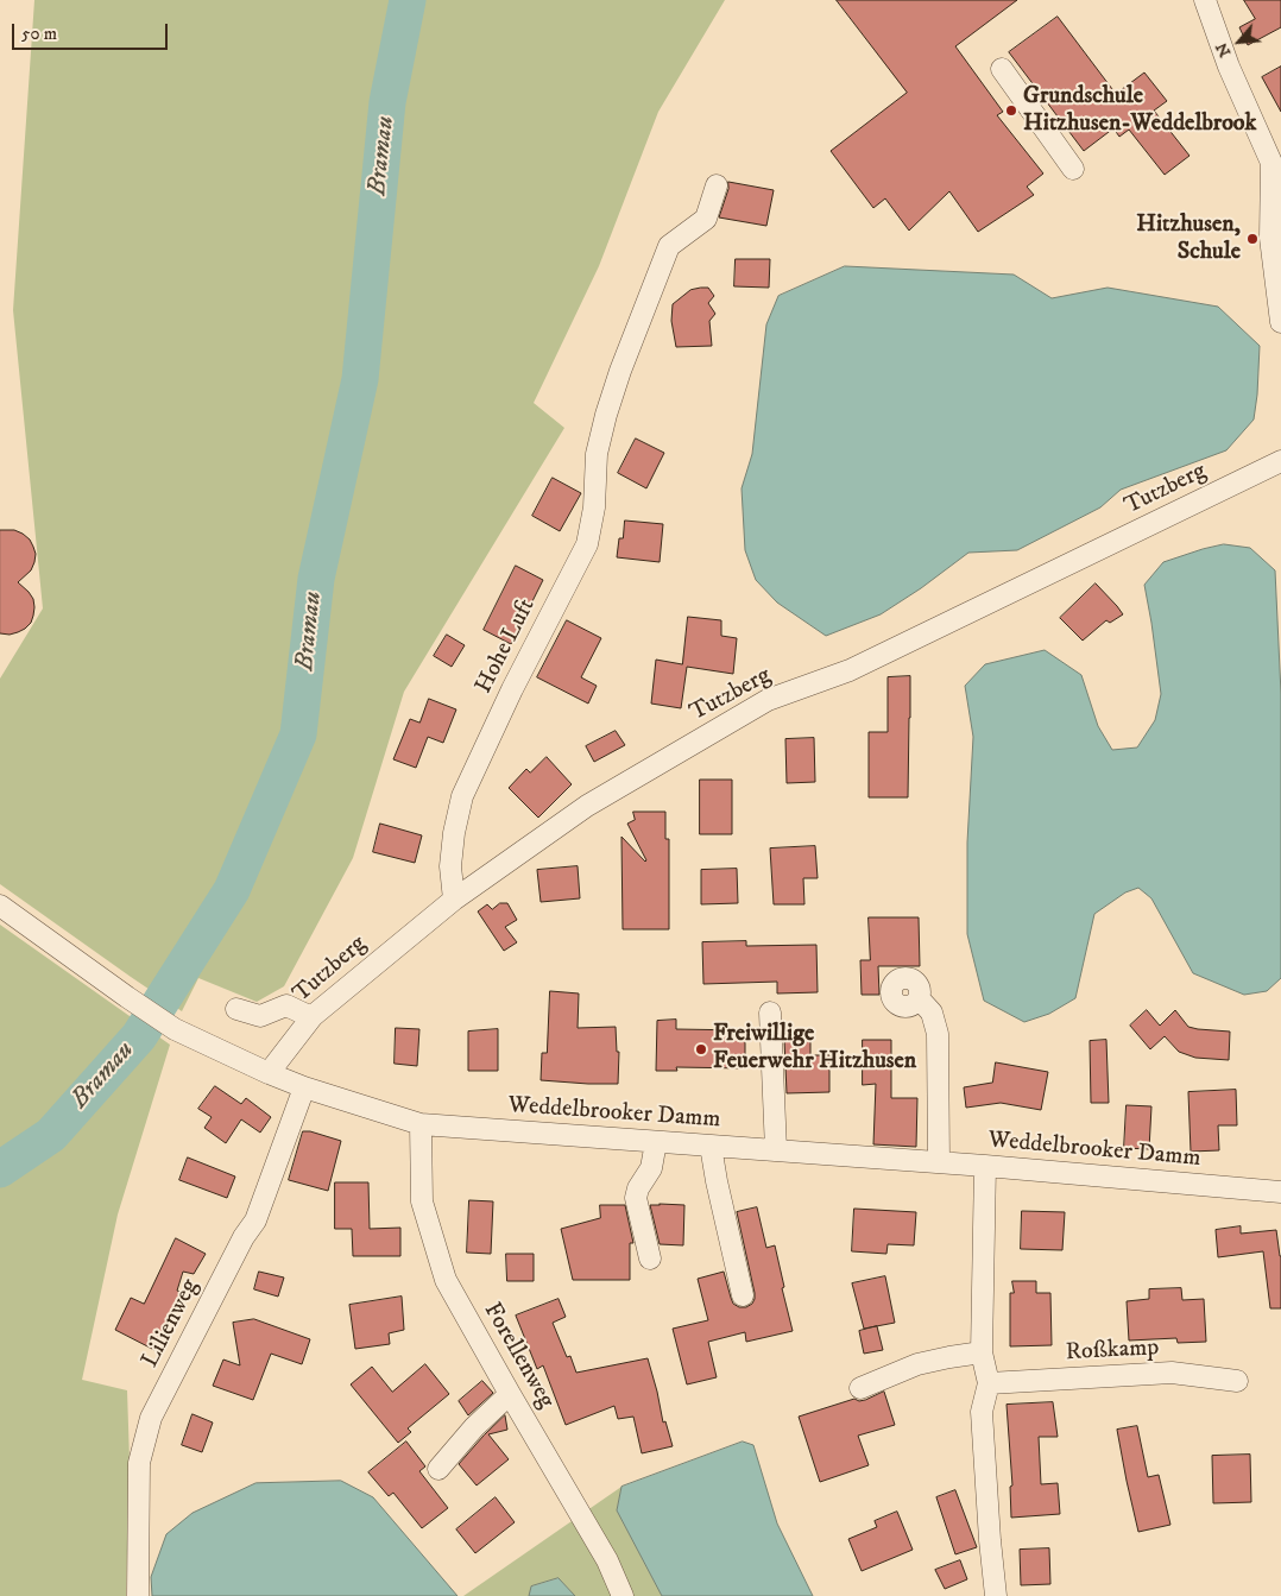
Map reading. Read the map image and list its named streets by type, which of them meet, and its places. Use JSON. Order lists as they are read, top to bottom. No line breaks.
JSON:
{"streets":{"street":["Tutzberg","Hohe Luft","Weddelbrooker Damm","Lilienweg","Roßkamp","Forellenweg"]},"crossings":[["Tutzberg","Hohe Luft"],["Tutzberg","Weddelbrooker Damm"],["Weddelbrooker Damm","Lilienweg"],["Weddelbrooker Damm","Forellenweg"]],"water":["Bramau"],"places":["Grundschule Hitzhusen-Weddelbrook","Hitzhusen, Schule","Freiwillige Feuerwehr Hitzhusen"],"scale_bar":"50 m","north":"bottom left"}
